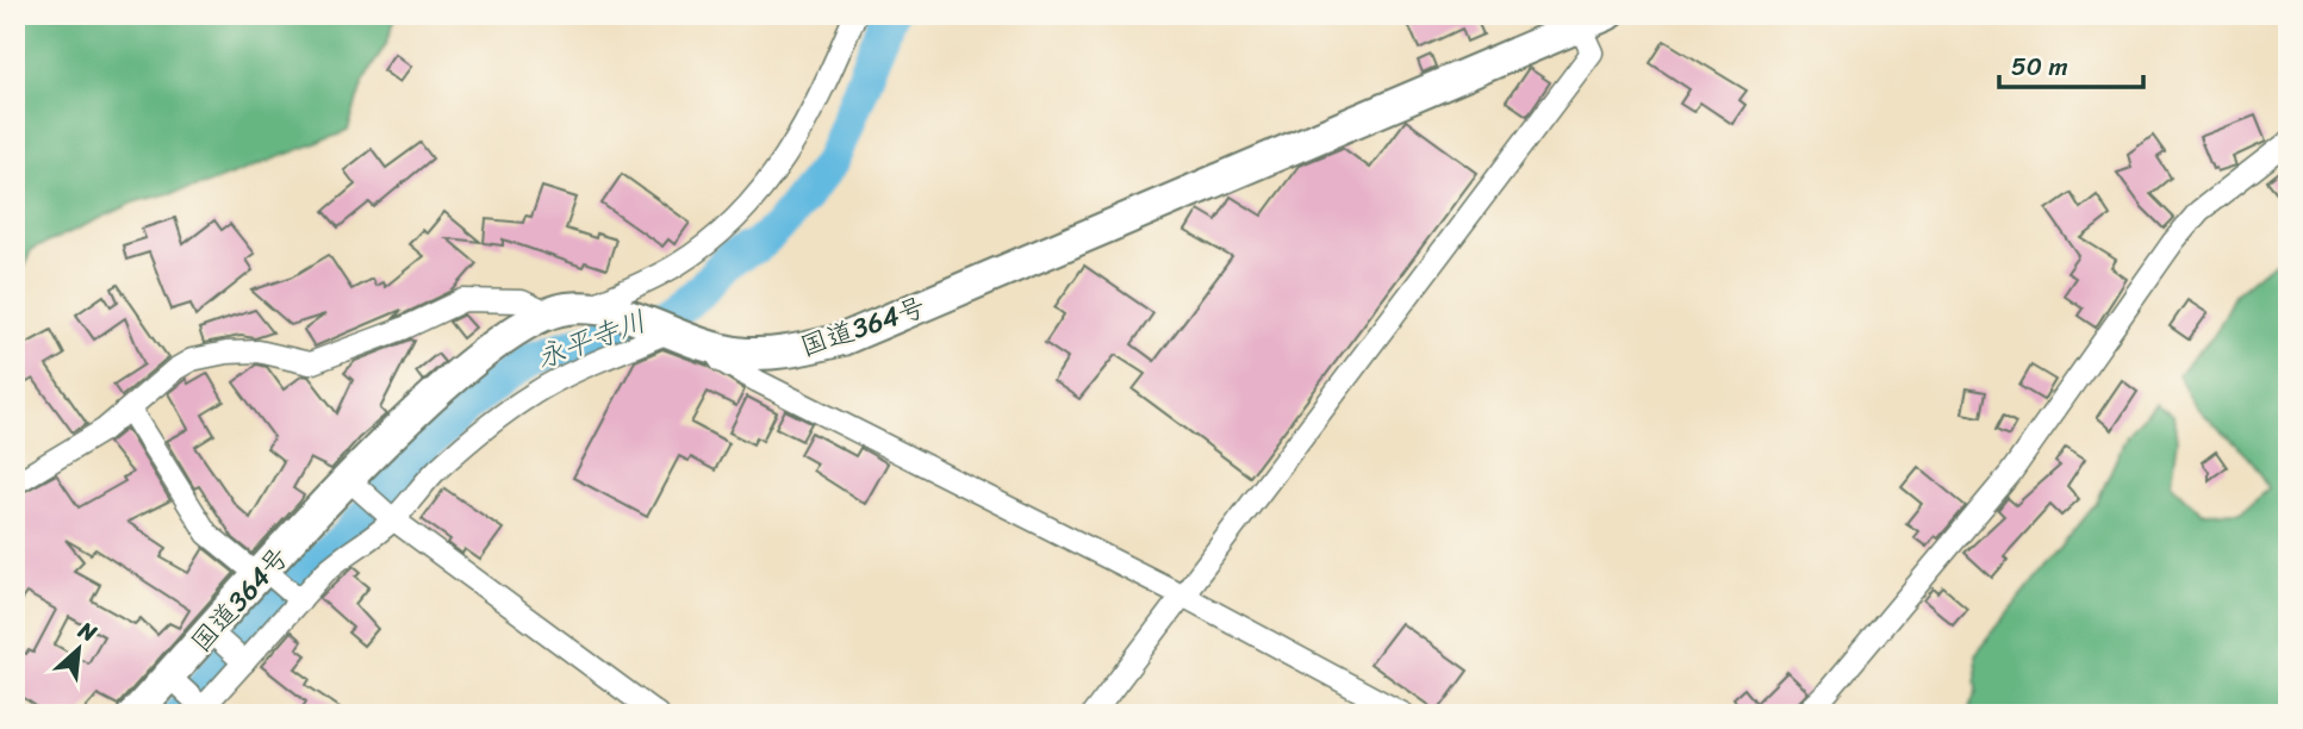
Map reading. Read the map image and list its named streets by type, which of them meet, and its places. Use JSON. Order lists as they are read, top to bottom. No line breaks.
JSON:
{"streets":{"highway":["国道364号"]},"water":["永平寺川"],"scale_bar":"50 m","north":"top right"}
